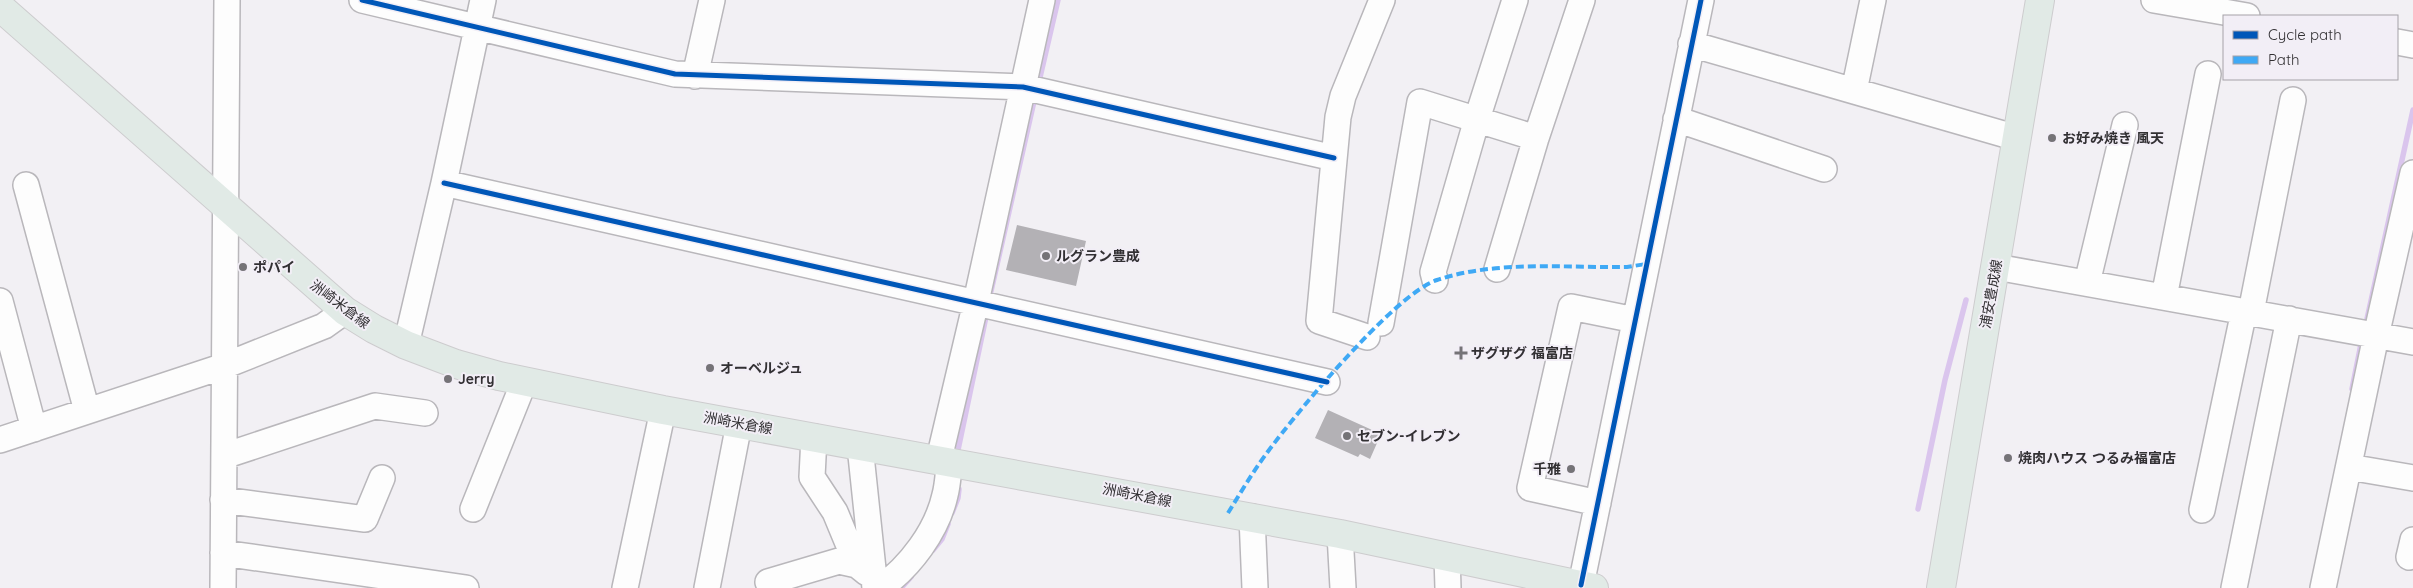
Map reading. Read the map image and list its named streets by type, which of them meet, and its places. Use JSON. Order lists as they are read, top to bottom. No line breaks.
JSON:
{"streets":{"main road":["浦安豊成線","洲崎米倉線"]},"places":{"other":["お好み焼き 風天","ルグラン豊成","ポパイ","オーベルジュ","Jerry","セブン-イレブン","焼肉ハウス つるみ福富店","千雅"],"health":["ザグザグ 福富店"]},"legend":["Cycle path","Path"]}
